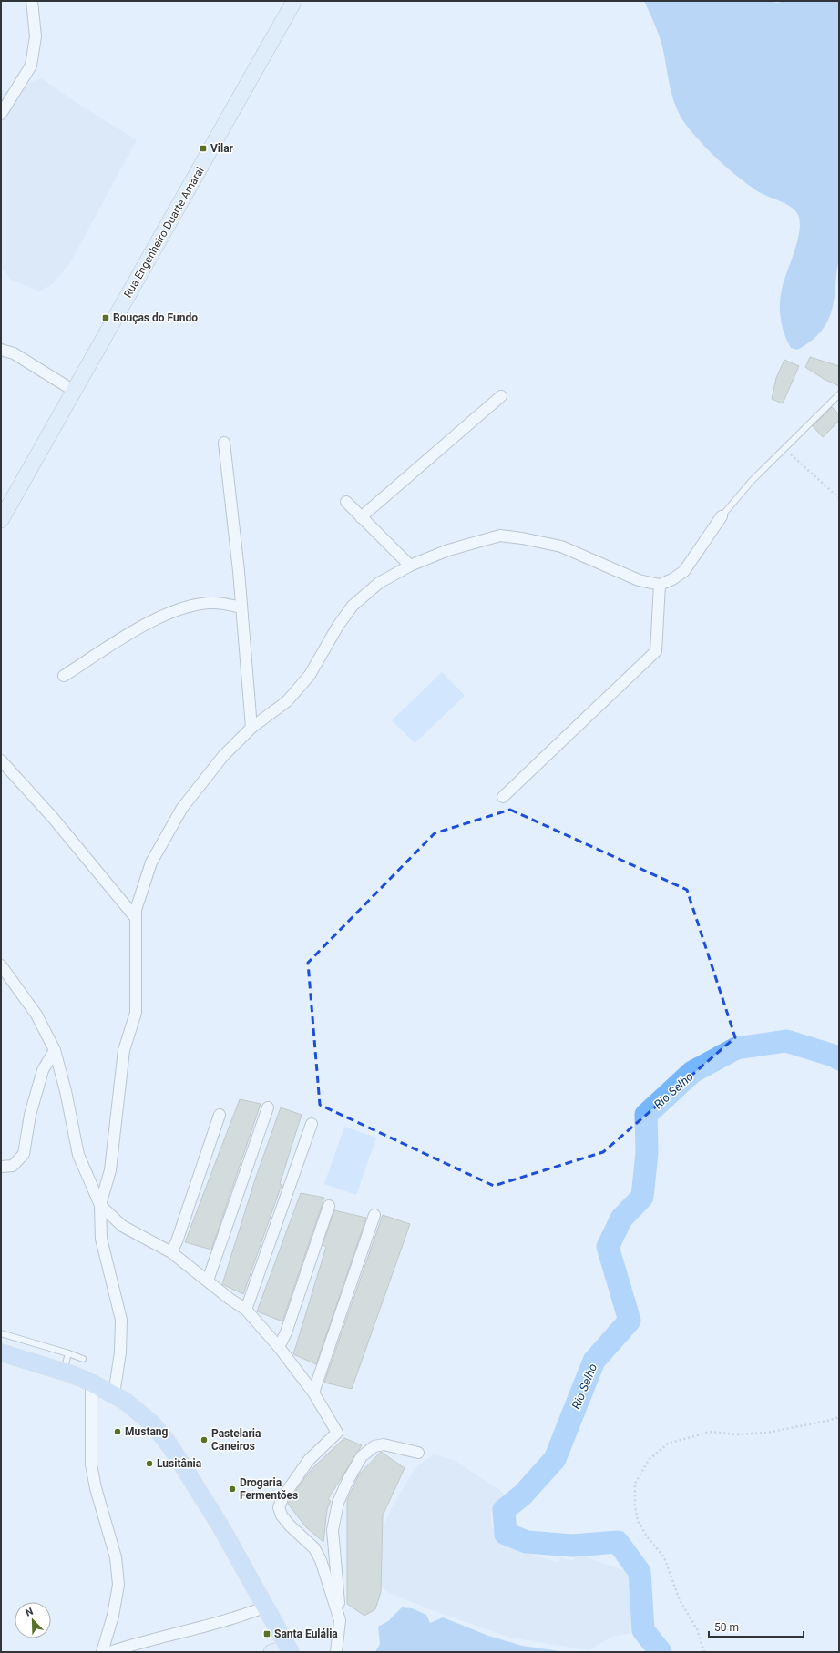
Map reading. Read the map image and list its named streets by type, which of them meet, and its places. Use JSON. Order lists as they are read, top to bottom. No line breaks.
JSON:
{"streets":{"main road":["Rua Engenheiro Duarte Amaral"]},"water":["Rio Selho"],"places":{"transit":["Vilar","Bouças do Fundo","Santa Eulália"],"other":["Mustang","Pastelaria Caneiros","Lusitânia","Drogaria Fermentões"]},"scale_bar":"50 m","north":"top left"}
